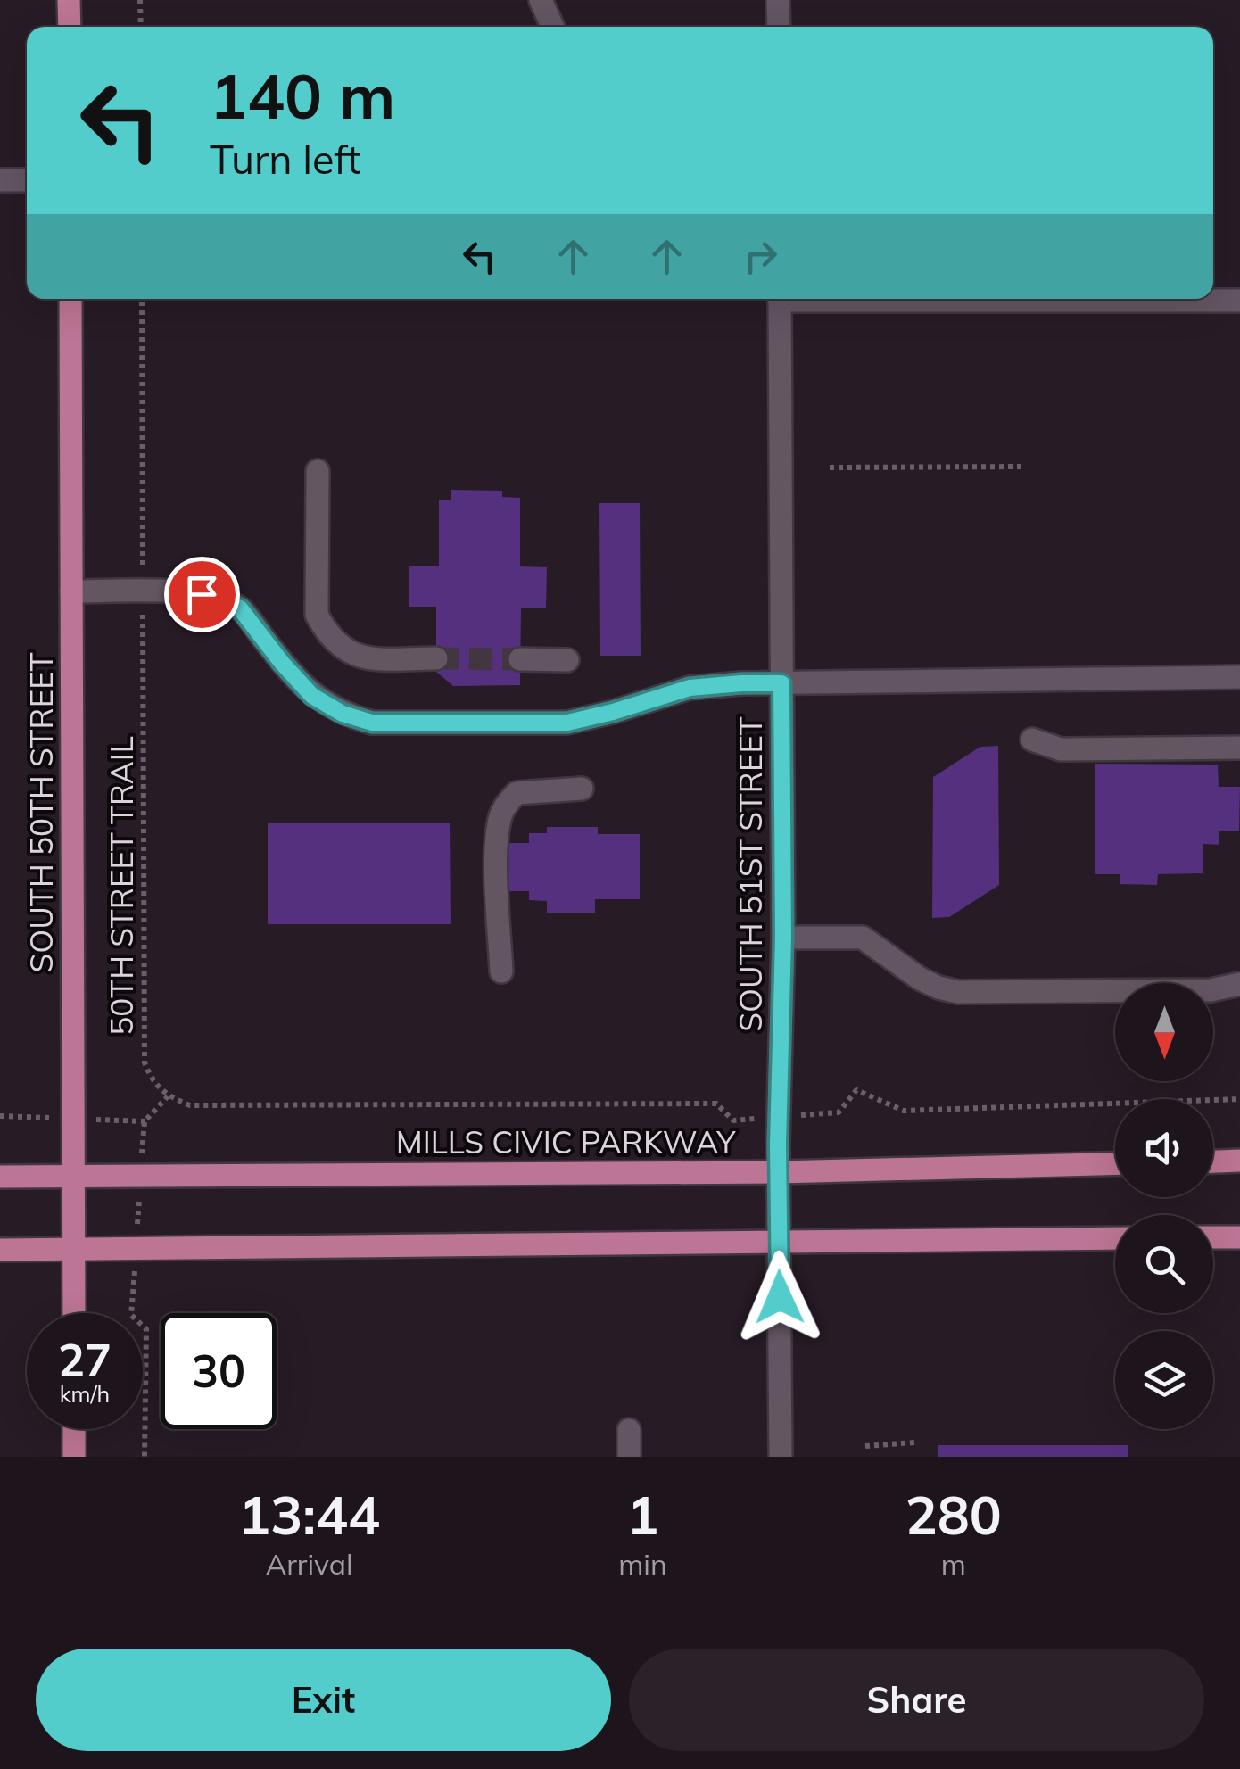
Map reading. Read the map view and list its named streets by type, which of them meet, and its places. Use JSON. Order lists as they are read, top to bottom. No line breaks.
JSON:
{"streets":{"main road":["SOUTH 50TH STREET","MILLS CIVIC PARKWAY"],"street":["SOUTH 51ST STREET"],"path":["50TH STREET TRAIL"]},"crossings":[["SOUTH 50TH STREET","MILLS CIVIC PARKWAY"],["SOUTH 51ST STREET","MILLS CIVIC PARKWAY"]],"north":"bottom","page":{"turn":["140 m","Turn left"],"speed":"27 km/h","limit":"30","eta":["13:44","Arrival","1","min","280","m"],"buttons":["Exit","Share"]}}
